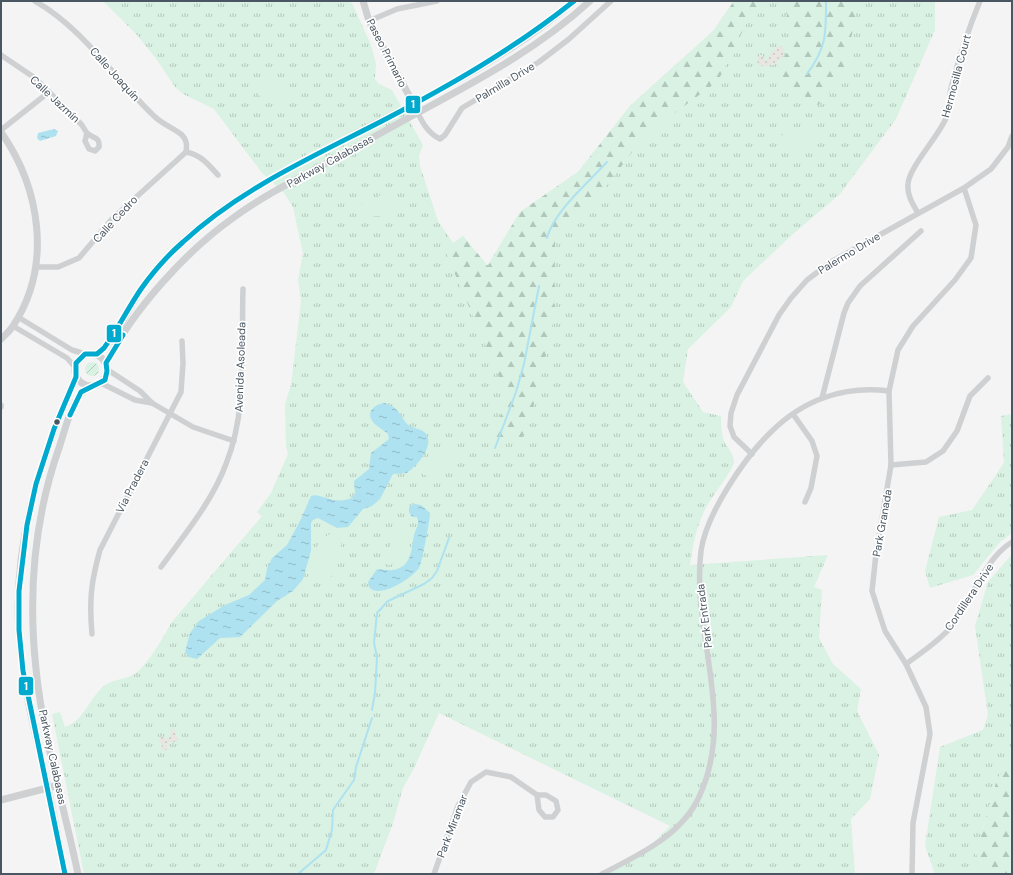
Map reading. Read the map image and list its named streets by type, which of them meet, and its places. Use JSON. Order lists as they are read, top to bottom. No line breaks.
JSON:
{"streets":{"street":["Paseo Primario","Calle Joaquín","Hermosilla Court","Palmilla Drive","Calle Jazmín","Parkway Calabasas","Calle Cedro","Palermo Drive","Avenida Asoleada","Via Pradera","Park Granada","Cordillera Drive","Park Entrada","Park Miramar"]},"crossings":[["Paseo Primario","Palmilla Drive"],["Paseo Primario","Parkway Calabasas"],["Calle Joaquín","Calle Cedro"],["Hermosilla Court","Palermo Drive"],["Palmilla Drive","Parkway Calabasas"],["Palermo Drive","Park Granada"],["Palermo Drive","Park Entrada"],["Park Granada","Cordillera Drive"],["Park Granada","Park Entrada"]],"lines":["transit line 1"]}
